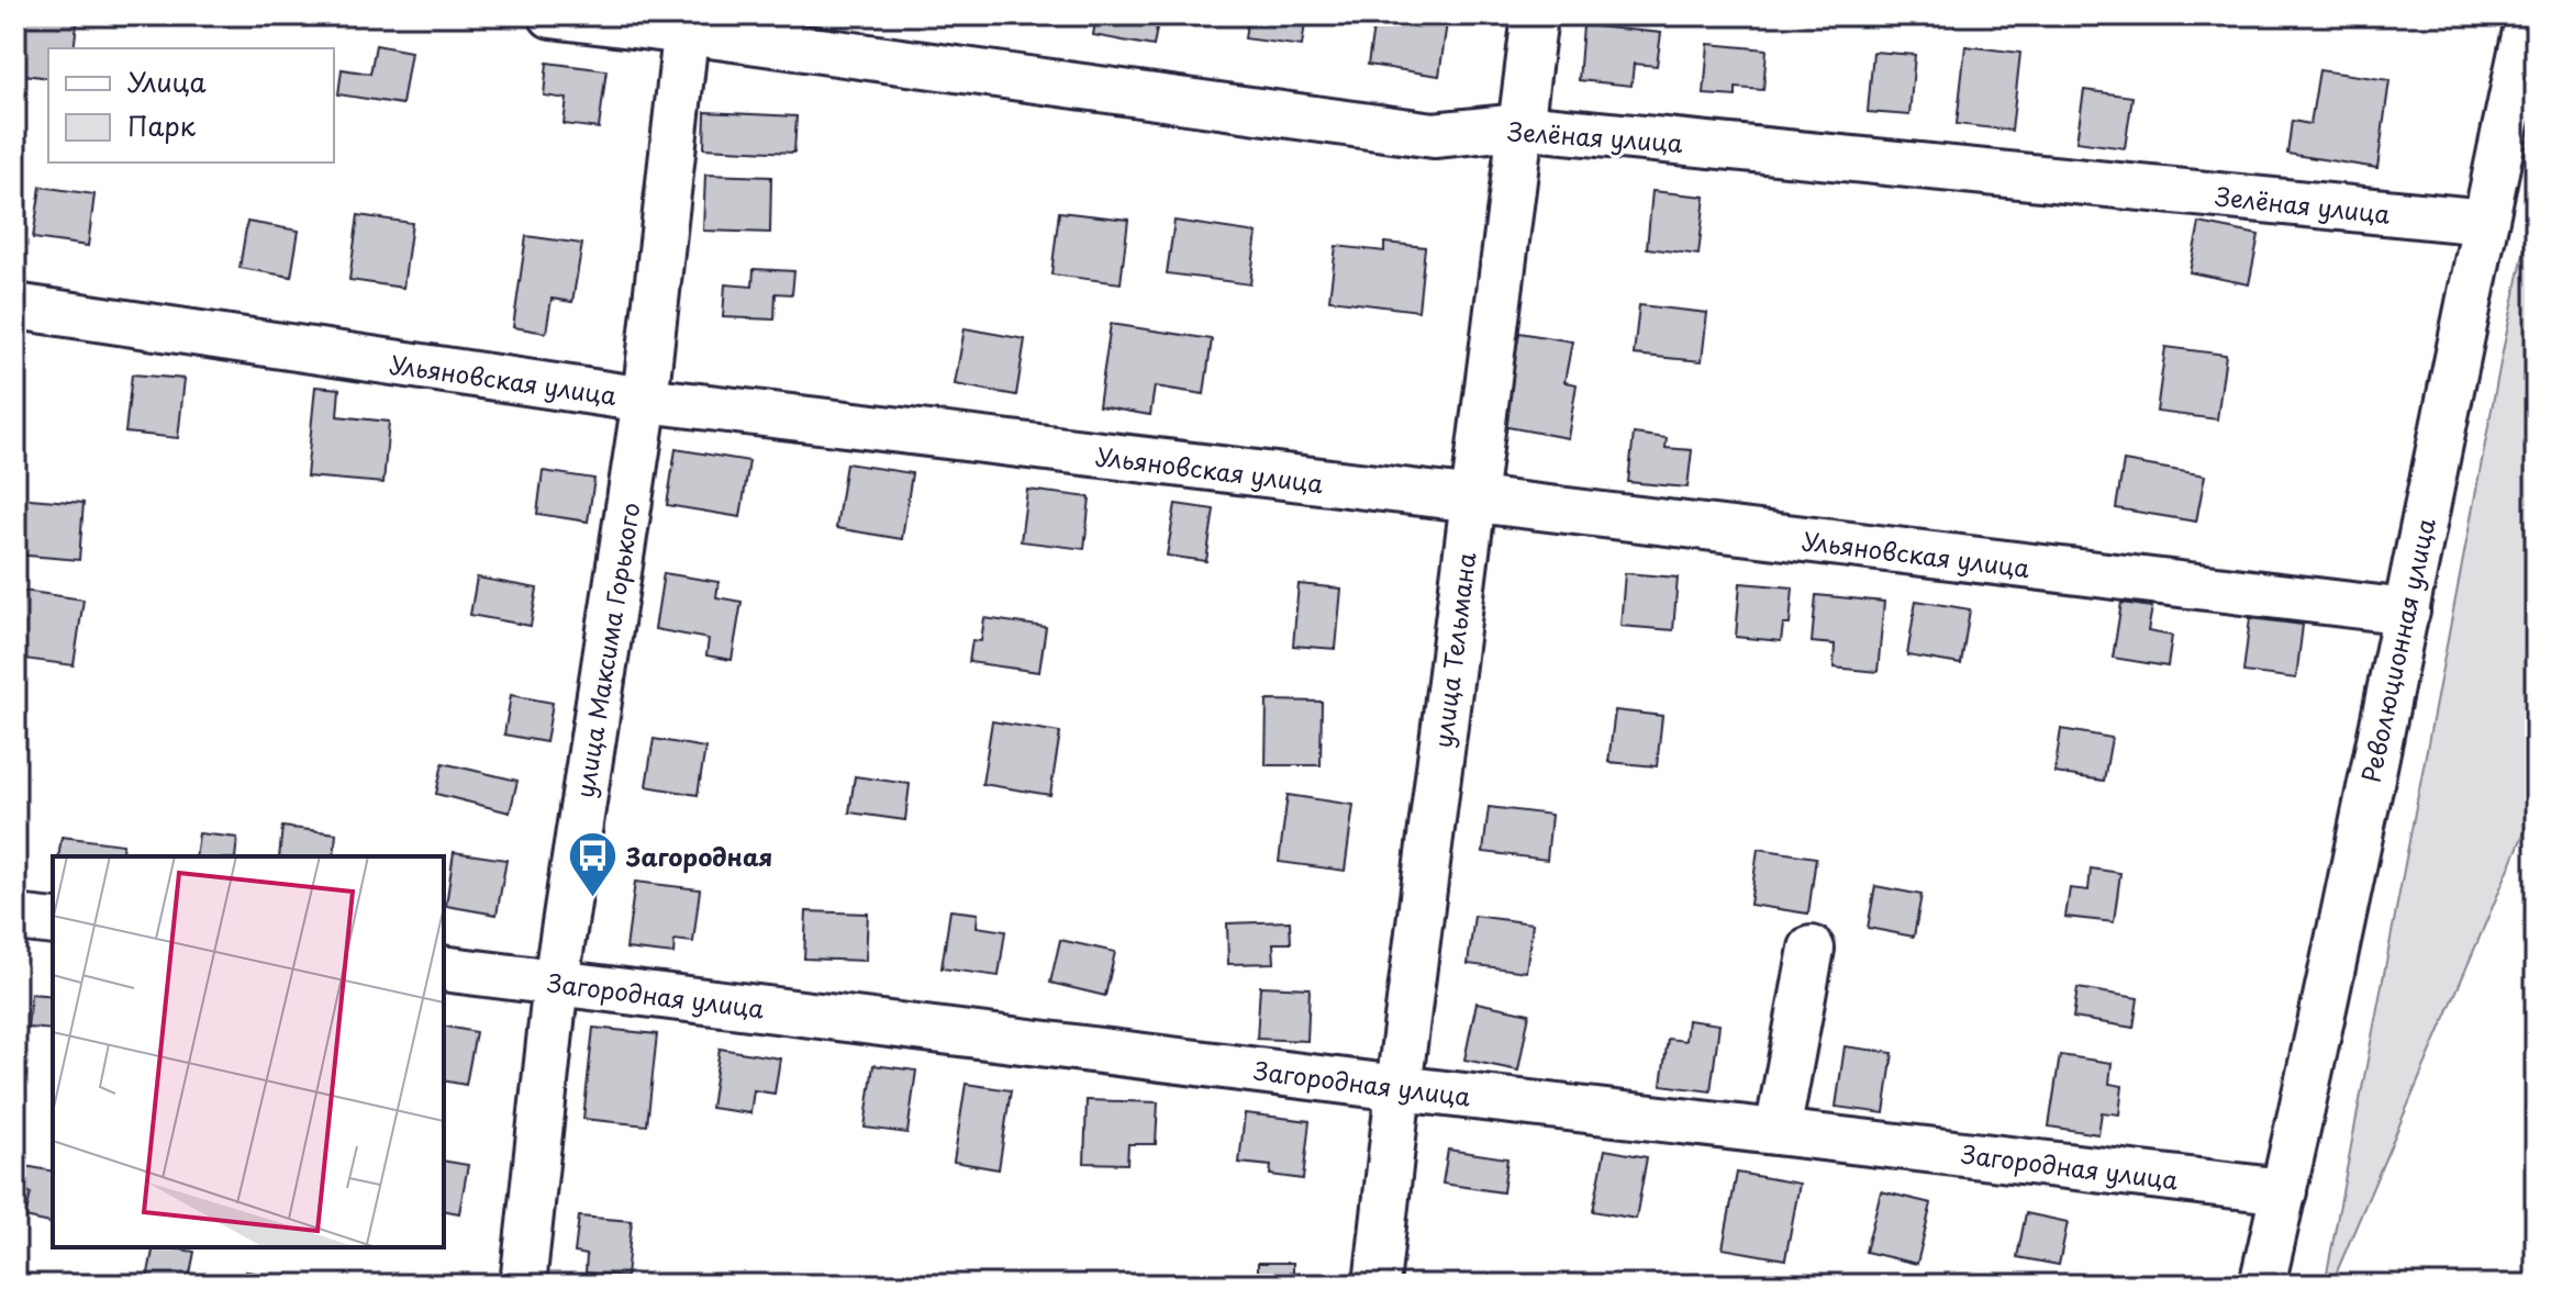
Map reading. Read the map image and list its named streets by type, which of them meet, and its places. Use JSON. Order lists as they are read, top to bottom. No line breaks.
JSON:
{"streets":{"street":["Зелёная улица","Ульяновская улица","улица Максима Горького","улица Тельмана","Революционная улица","Загородная улица"]},"crossings":[["Зелёная улица","улица Максима Горького"],["Зелёная улица","улица Тельмана"],["Зелёная улица","Революционная улица"],["Ульяновская улица","улица Максима Горького"],["Ульяновская улица","улица Тельмана"],["Ульяновская улица","Революционная улица"],["улица Максима Горького","Загородная улица"],["улица Тельмана","Загородная улица"],["Революционная улица","Загородная улица"]],"places":{"bus stop":["Загородная"]},"legend":["Улица","Парк"]}
